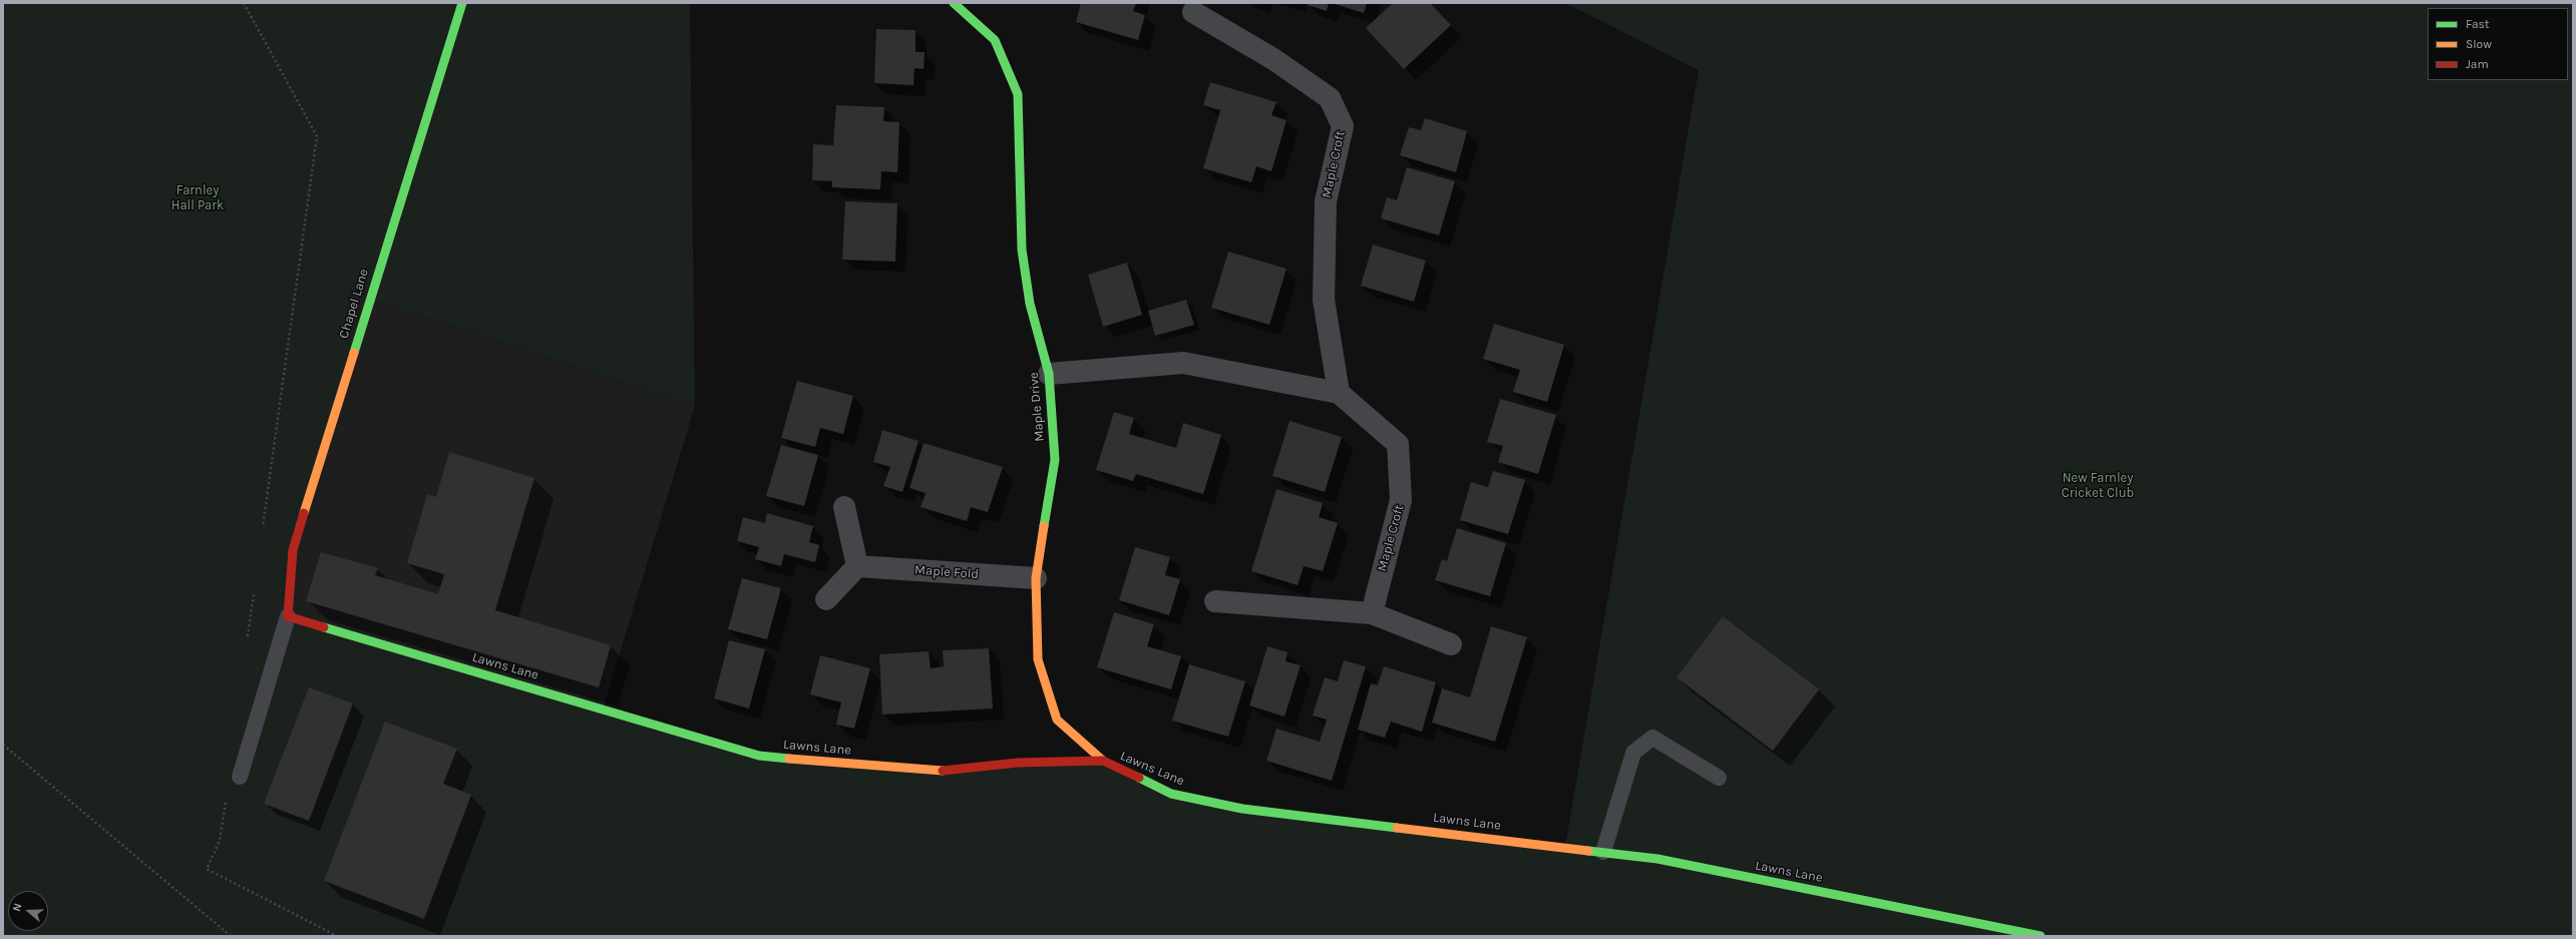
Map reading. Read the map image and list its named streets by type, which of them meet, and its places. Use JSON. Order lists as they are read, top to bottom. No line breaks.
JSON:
{"streets":{"street":["Maple Croft","Chapel Lane","Maple Drive","Maple Fold","Lawns Lane"]},"crossings":[["Maple Croft","Maple Drive"],["Chapel Lane","Lawns Lane"],["Maple Drive","Maple Fold"],["Maple Drive","Lawns Lane"]],"parks":["Farnley Hall Park","New Farnley Cricket Club"],"legend":["Fast","Slow","Jam"],"north":"left"}
